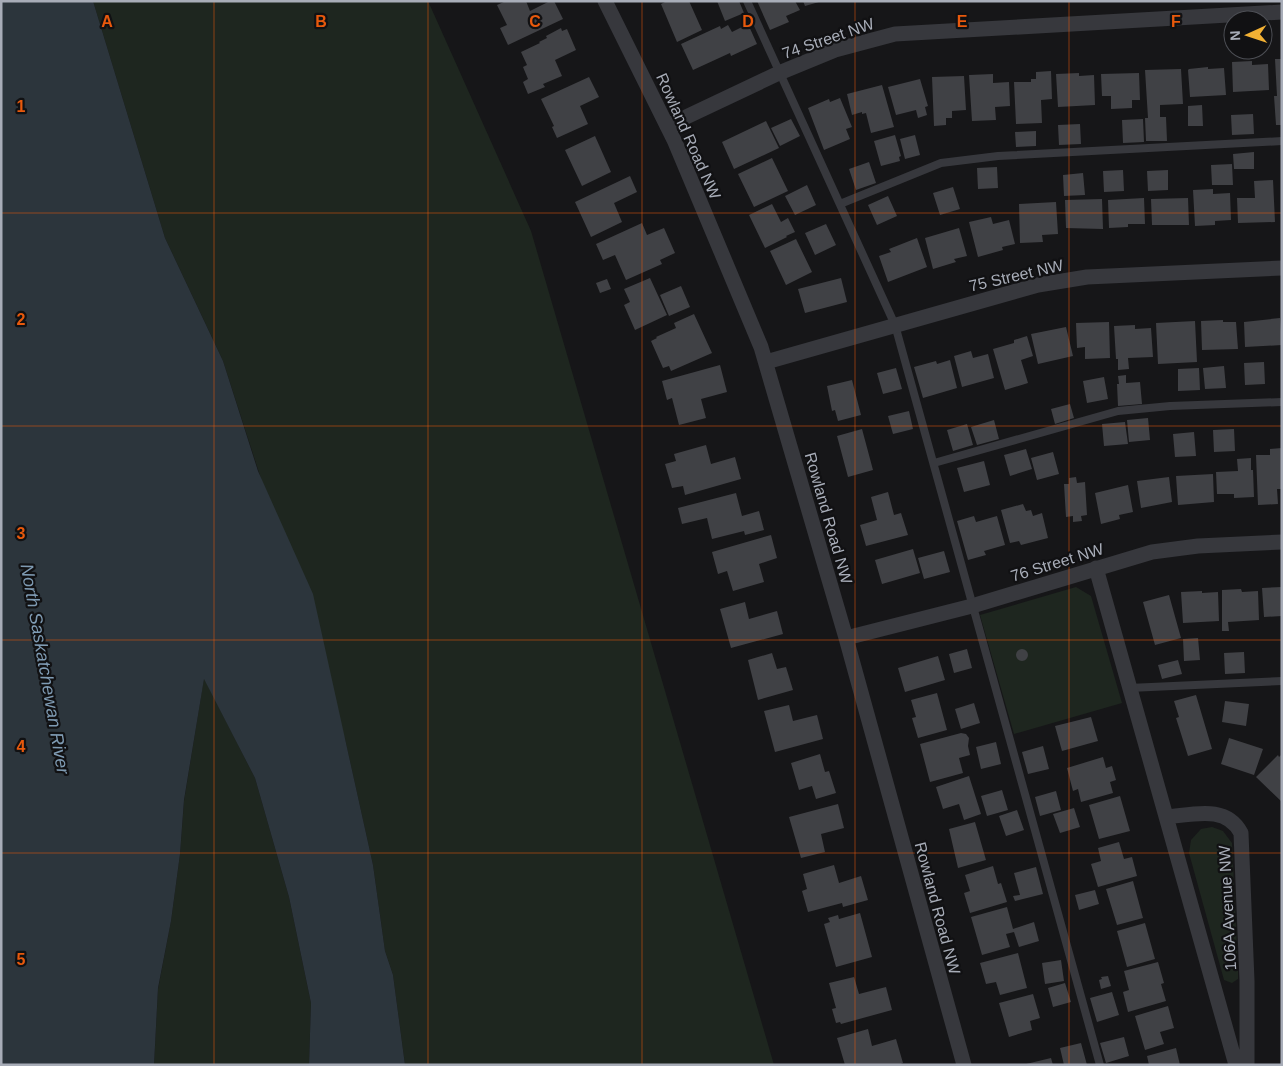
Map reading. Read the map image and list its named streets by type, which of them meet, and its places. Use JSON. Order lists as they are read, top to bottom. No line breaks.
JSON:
{"streets":{"street":["74 Street NW","Rowland Road NW","75 Street NW","76 Street NW","106A Avenue NW"]},"crossings":[["74 Street NW","Rowland Road NW"],["Rowland Road NW","75 Street NW"],["Rowland Road NW","76 Street NW"],["76 Street NW","106A Avenue NW"]],"water":["North Saskatchewan River"],"north":"left","grid":{"columns":["A","B","C","D","E","F"],"rows":["1","2","3","4","5"]}}
